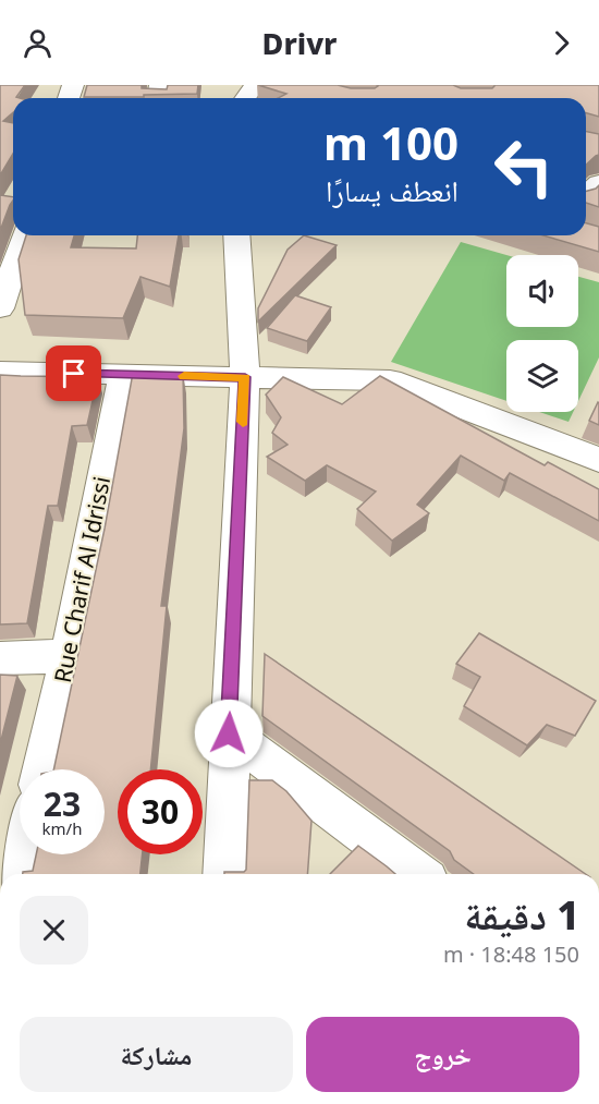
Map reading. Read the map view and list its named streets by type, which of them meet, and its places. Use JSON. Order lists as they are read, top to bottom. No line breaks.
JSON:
{"streets":{"street":["Rue Charif Al Idrissi"]},"page":{"header":"Drivr","turn":["100 m","انعطف يسارًا"],"speed":"23 km/h","limit":"30","heading":["1 دقيقة","150 m · 18:48"],"buttons":["خروج","مشاركة"]}}
